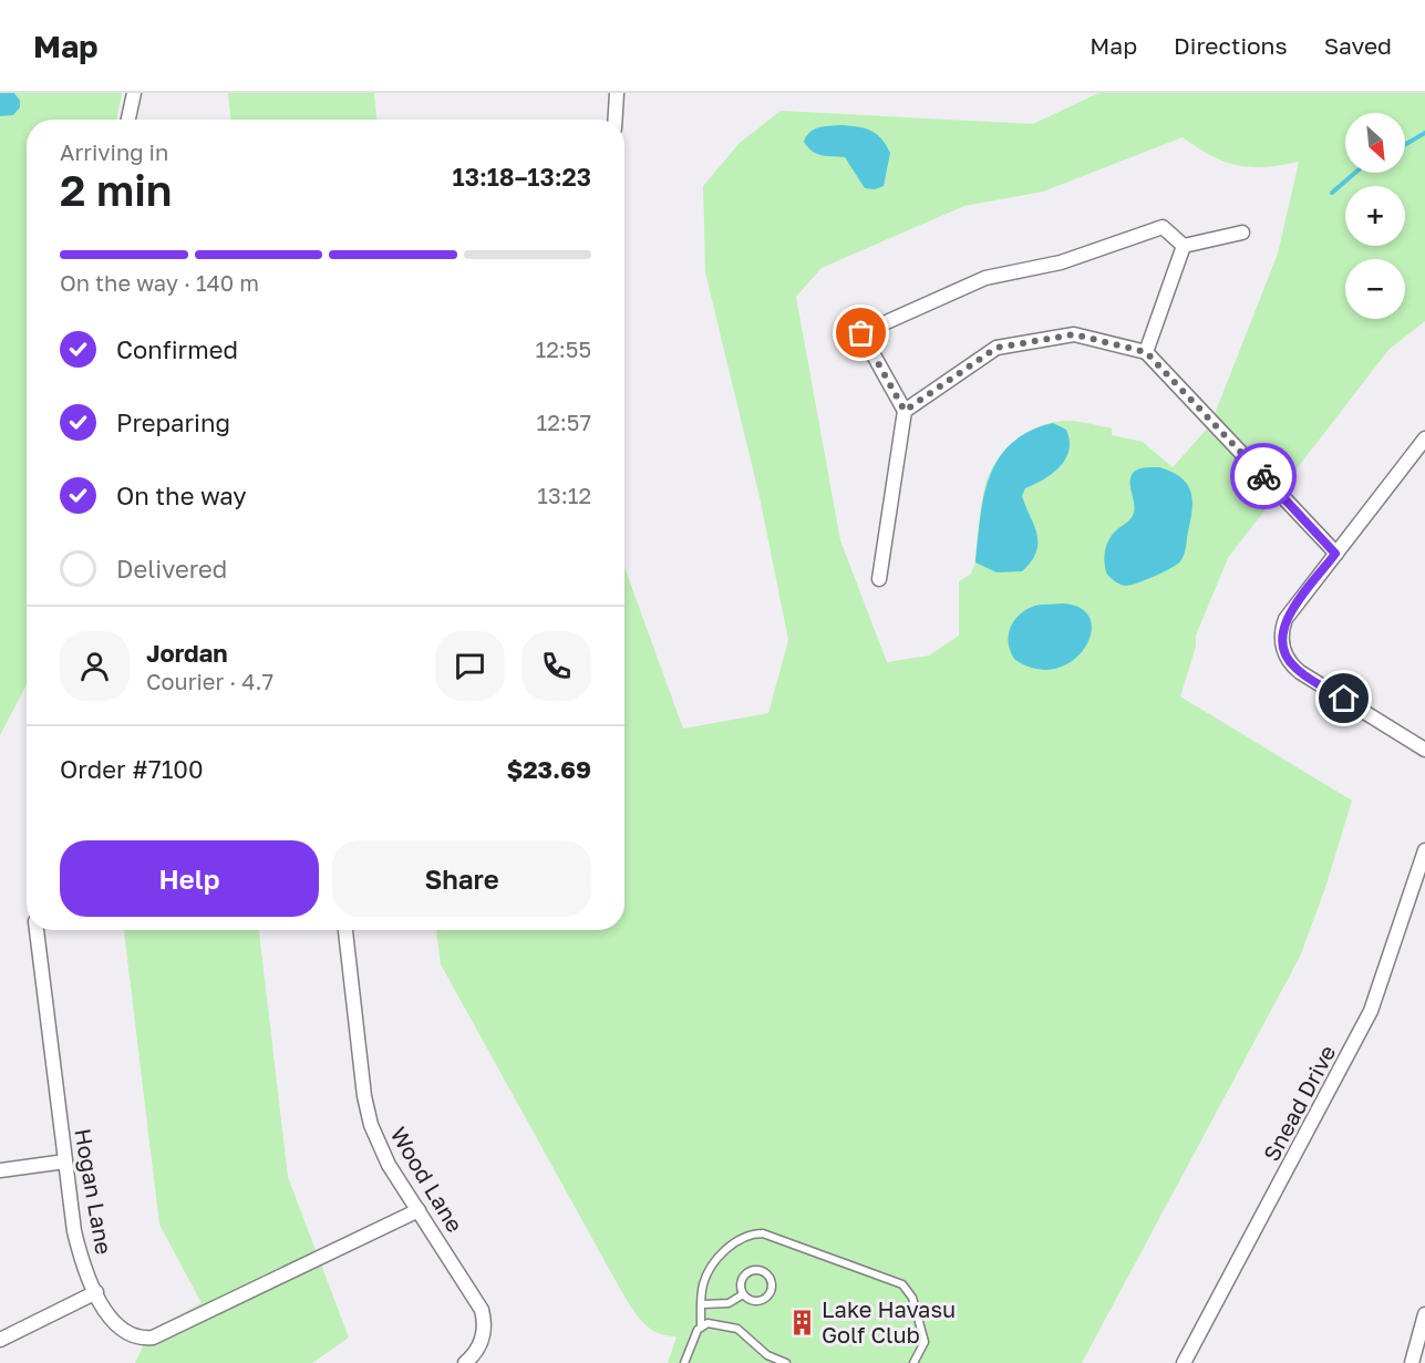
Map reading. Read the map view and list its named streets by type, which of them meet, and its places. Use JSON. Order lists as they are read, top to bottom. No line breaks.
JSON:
{"streets":{"street":["Snead Drive","Wood Lane","Hogan Lane"]},"crossings":[["Wood Lane","Hogan Lane"]],"places":{"building":["Lake Havasu Golf Club"]},"north":"bottom right","page":{"header":"Map","nav":["Map","Directions","Saved"],"map_buttons":["+","−"],"heading":["2 min","Arriving in","13:18–13:23"],"panel":["Jordan","Courier · 4.7","Order #7100","$23.69"],"bar":"On the way · 140 m","list":[["Confirmed","12:55"],["Preparing","12:57"],["On the way","13:12"],"Delivered"],"buttons":["Help","Share"]}}
